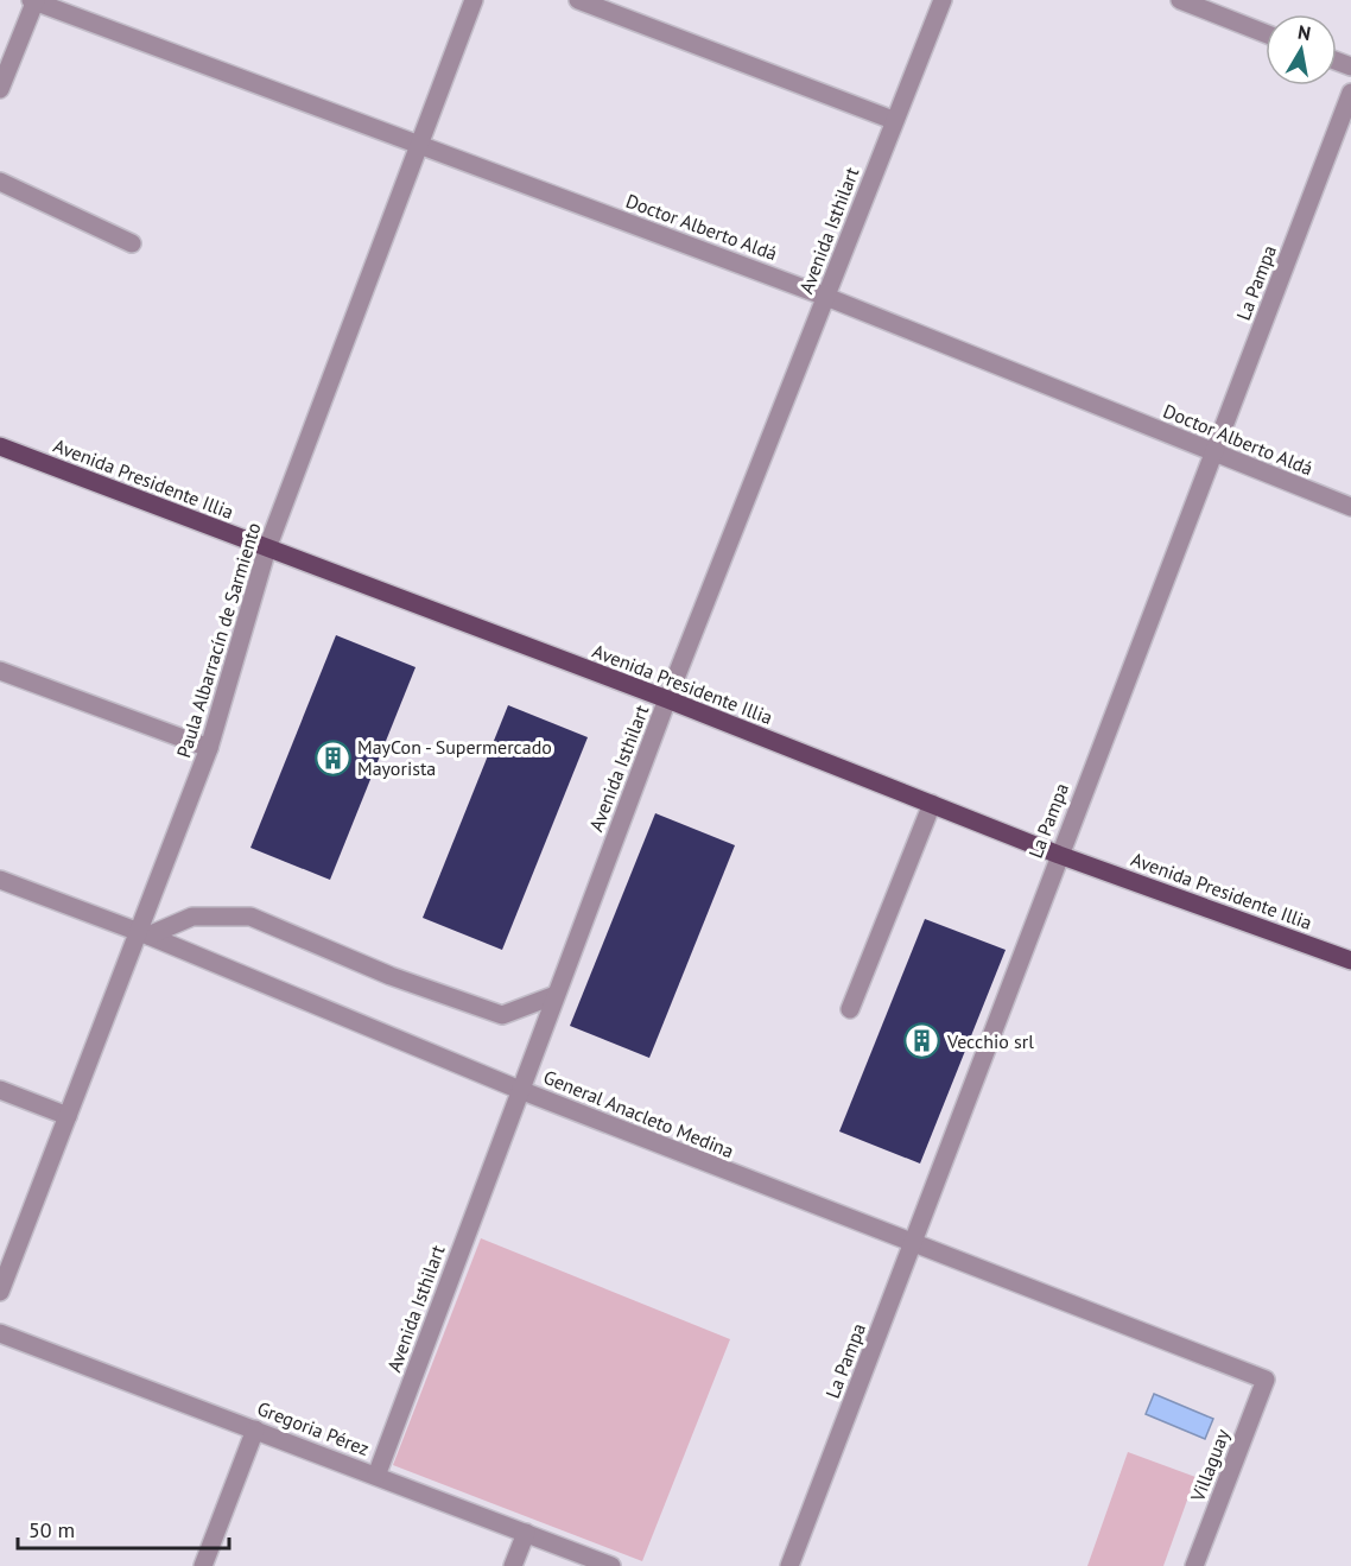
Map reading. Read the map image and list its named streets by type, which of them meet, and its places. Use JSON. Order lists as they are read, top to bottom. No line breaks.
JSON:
{"streets":{"main road":["Avenida Presidente Illia"],"street":["Doctor Alberto Aldá","Avenida Isthilart","La Pampa","Paula Albarracín de Sarmiento","General Anacleto Medina","Gregoria Pérez","Villaguay"]},"crossings":[["Doctor Alberto Aldá","Avenida Isthilart"],["Doctor Alberto Aldá","La Pampa"],["Doctor Alberto Aldá","Paula Albarracín de Sarmiento"],["Avenida Isthilart","Avenida Presidente Illia"],["Avenida Isthilart","General Anacleto Medina"],["Avenida Isthilart","Gregoria Pérez"],["La Pampa","Avenida Presidente Illia"],["La Pampa","General Anacleto Medina"],["Avenida Presidente Illia","Paula Albarracín de Sarmiento"],["Paula Albarracín de Sarmiento","General Anacleto Medina"],["General Anacleto Medina","Villaguay"]],"places":{"building":["MayCon - Supermercado Mayorista","Vecchio srl"]},"scale_bar":"50 m","north":"top"}
